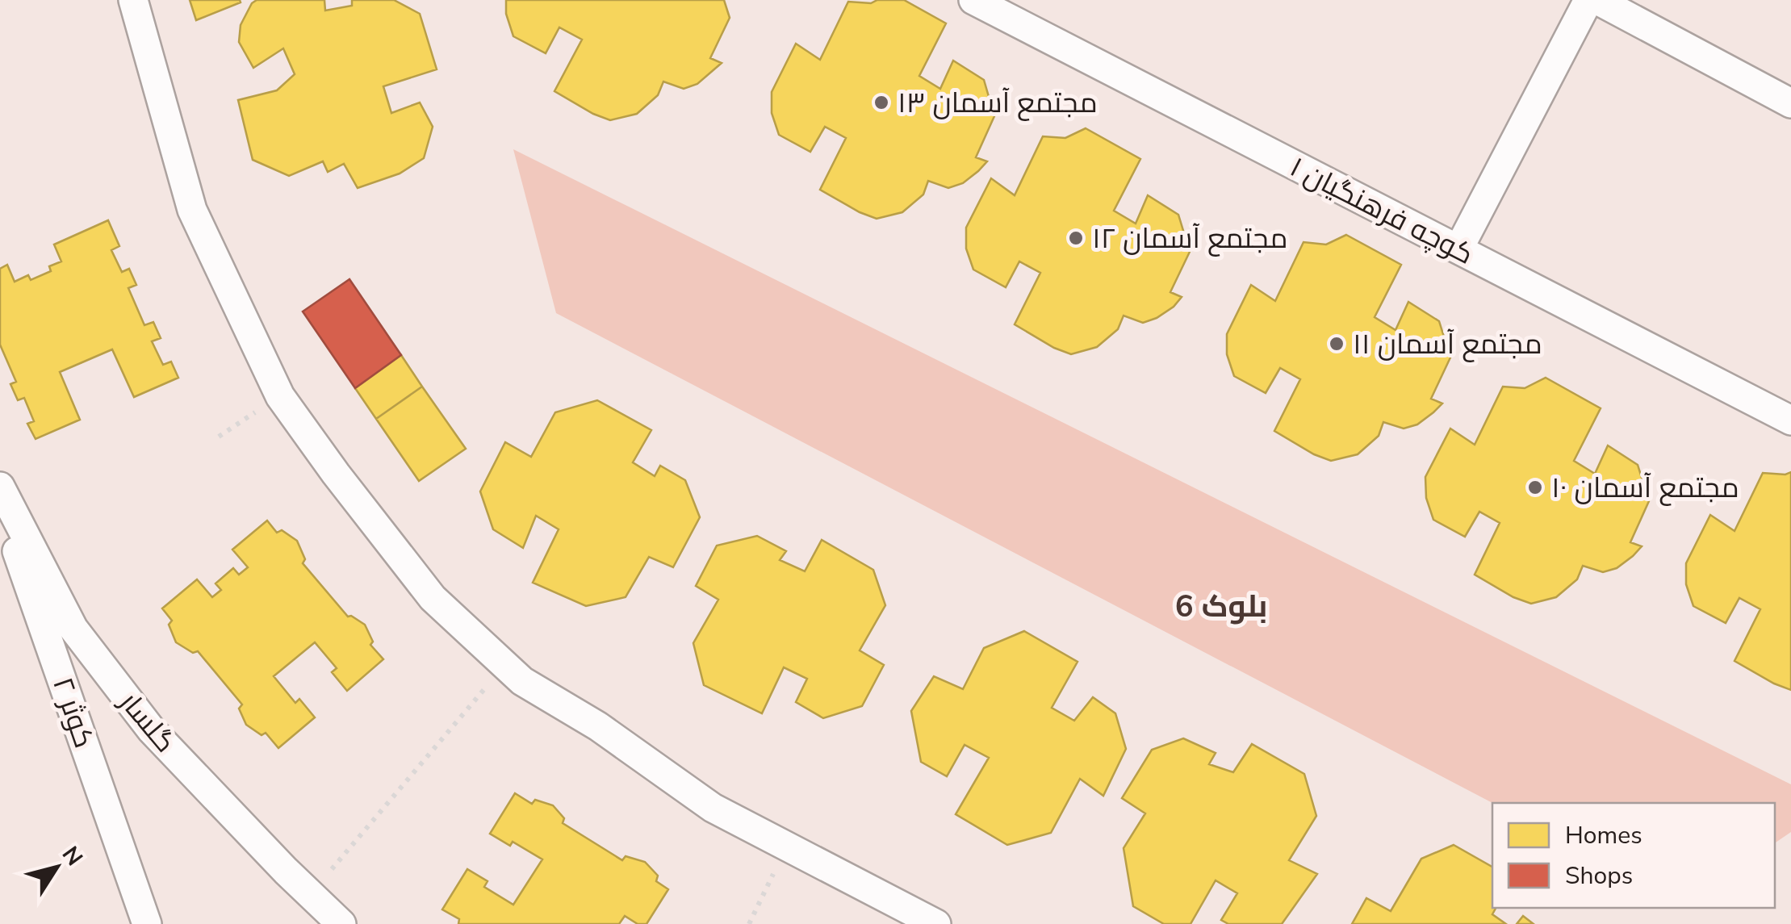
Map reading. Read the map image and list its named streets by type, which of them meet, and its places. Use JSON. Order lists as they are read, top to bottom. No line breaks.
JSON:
{"streets":{"street":["کوچه فرهنگیان ۱","کوثر ۲","گلسار"]},"districts":["بلوک 6"],"places":["مجتمع آسمان ۱۳","مجتمع آسمان ۱۲","مجتمع آسمان ۱۱","مجتمع آسمان ۱۰"],"legend":["Homes","Shops"],"north":"top right"}
